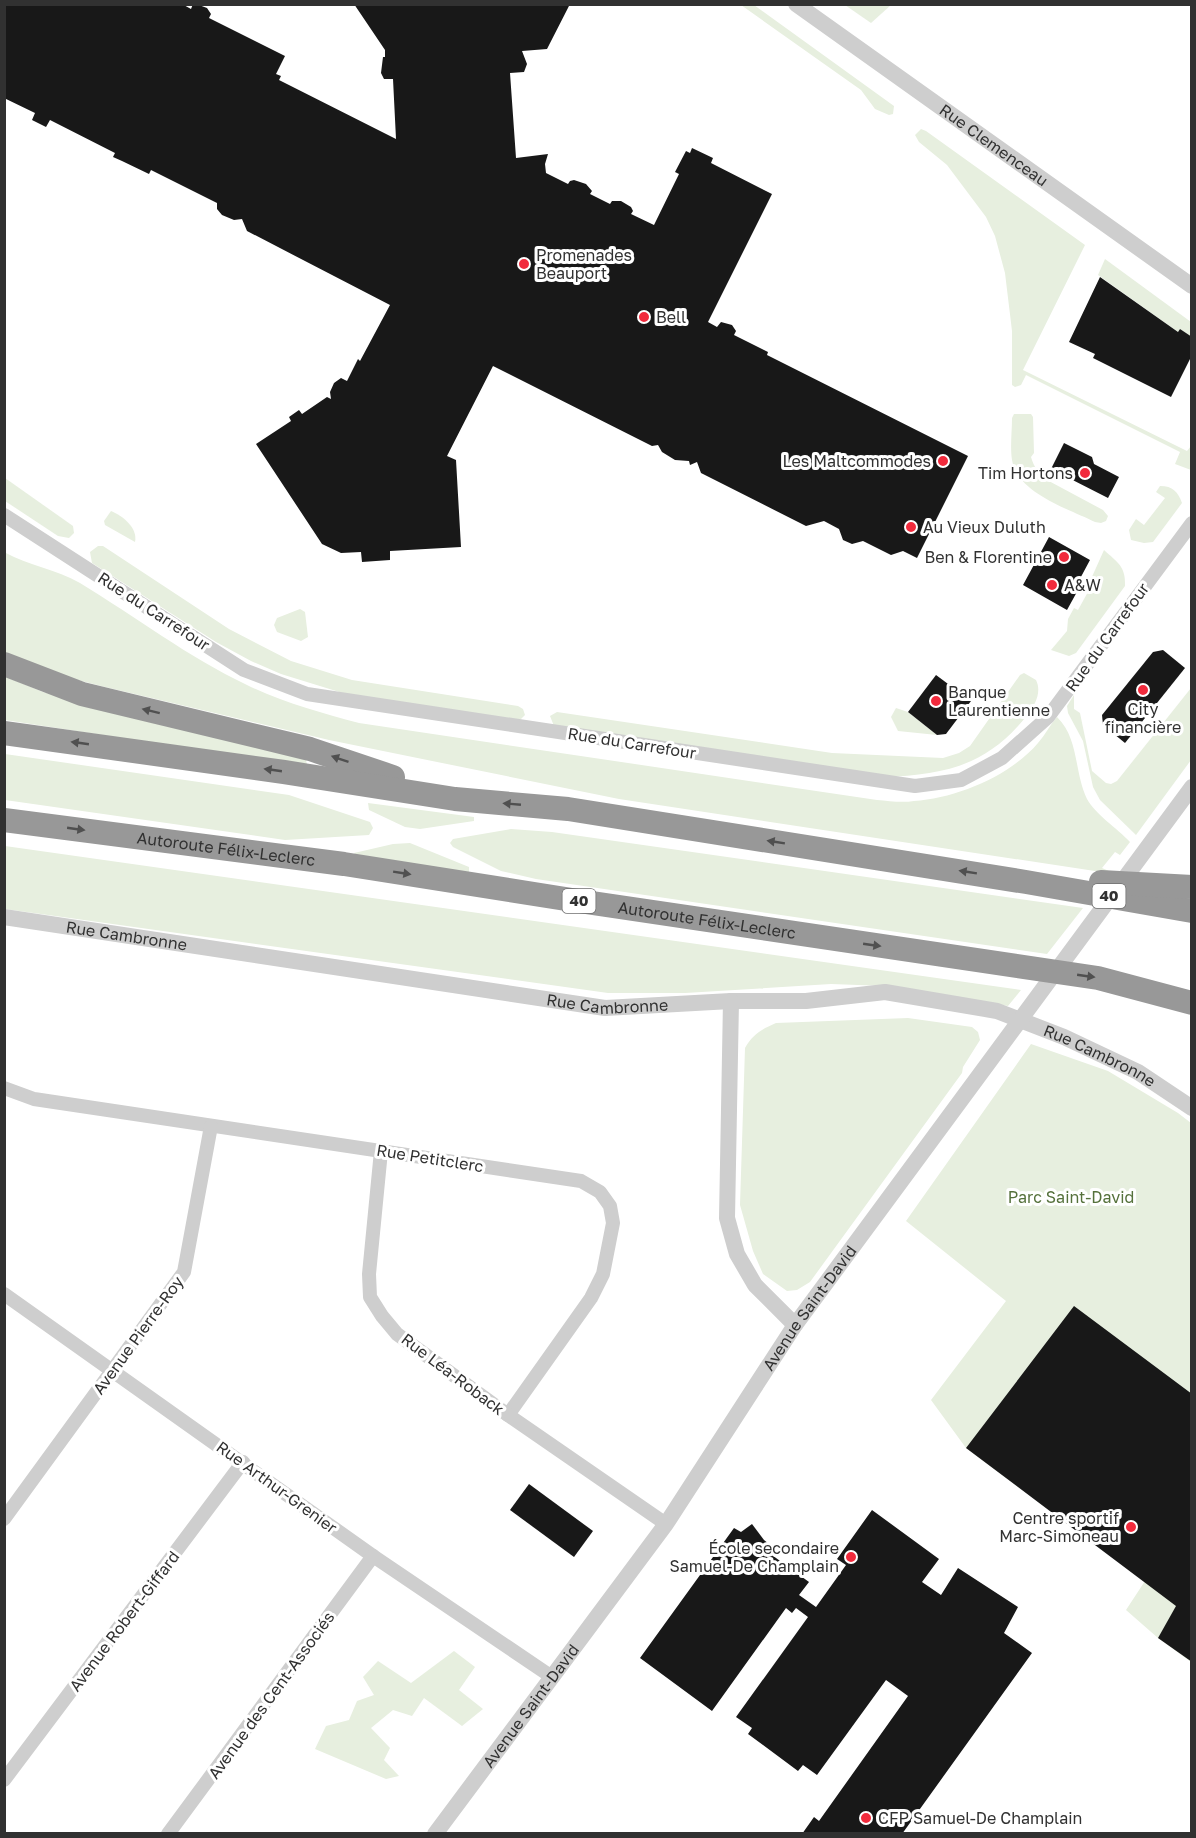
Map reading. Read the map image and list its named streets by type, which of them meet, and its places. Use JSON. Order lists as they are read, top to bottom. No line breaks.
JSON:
{"streets":{"highway":["Autoroute Félix-Leclerc","40"],"street":["Rue Clemenceau","Rue du Carrefour","Rue Cambronne","Rue Petitclerc","Avenue Saint-David","Avenue Pierre-Roy","Rue Léa-Roback","Rue Arthur-Grenier","Avenue Robert-Giffard","Avenue des Cent-Associés"]},"crossings":[["Rue Petitclerc","Avenue Pierre-Roy"],["Rue Petitclerc","Rue Léa-Roback"],["Avenue Saint-David","Rue Léa-Roback"],["Avenue Saint-David","Rue Arthur-Grenier"],["Avenue Pierre-Roy","Rue Arthur-Grenier"],["Rue Arthur-Grenier","Avenue Robert-Giffard"],["Rue Arthur-Grenier","Avenue des Cent-Associés"]],"parks":["Parc Saint-David"],"places":["Promenades Beauport","Bell","Les Maltcommodes","Tim Hortons","Au Vieux Duluth","Ben & Florentine","A&W","City financière","Banque Laurentienne","Centre sportif Marc-Simoneau","École secondaire Samuel-De Champlain","CFP Samuel-De Champlain"]}
